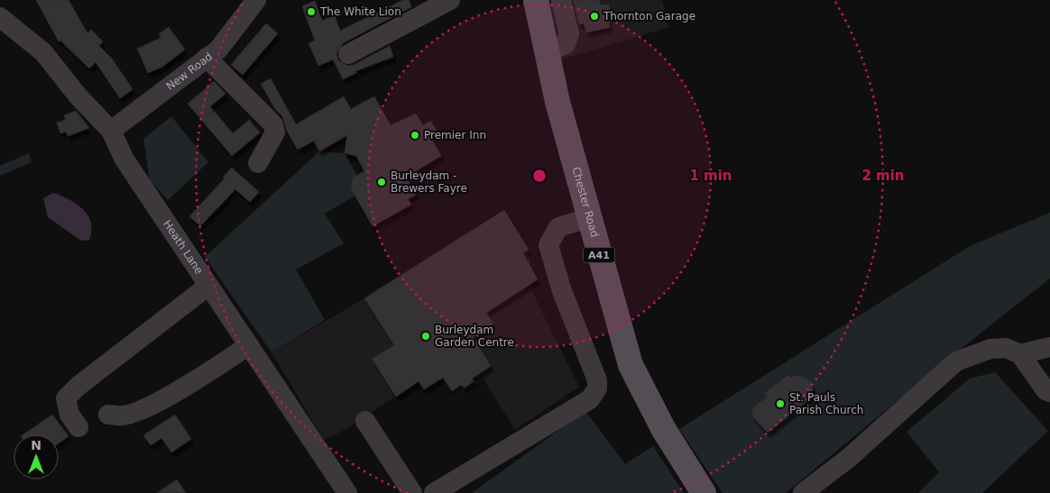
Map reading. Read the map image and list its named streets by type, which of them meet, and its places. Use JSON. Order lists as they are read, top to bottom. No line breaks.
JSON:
{"streets":{"main road":["Chester Road","A41"],"street":["New Road","Heath Lane"]},"crossings":[["New Road","Heath Lane"]],"places":["The White Lion","Thornton Garage","Premier Inn","Burleydam - Brewers Fayre","Burleydam Garden Centre","St. Pauls Parish Church"],"north":"top","rings":["1 min","2 min"]}
